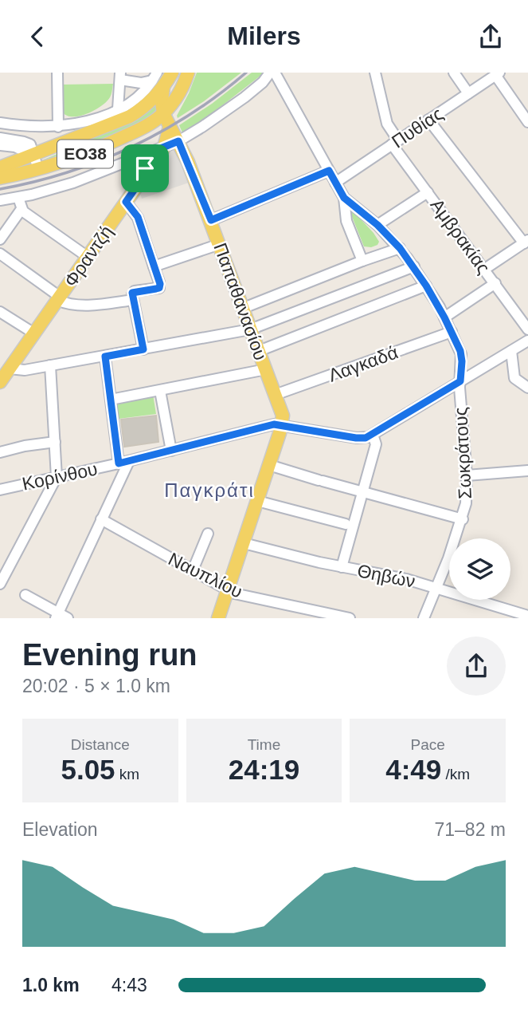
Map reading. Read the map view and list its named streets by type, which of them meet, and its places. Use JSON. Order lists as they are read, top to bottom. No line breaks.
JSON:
{"streets":{"main road":["ΕΟ38","Φραντζή","Παπαθανασίου"],"street":["Πυθίας","Αμβρακίας","Λαγκαδά","Σωκράτους","Κορίνθου","Ναυπλίου","Θηβών"]},"crossings":[["Πυθίας","Αμβρακίας"],["Πυθίας","Σωκράτους"],["ΕΟ38","Παπαθανασίου"],["Φραντζή","Παπαθανασίου"],["Παπαθανασίου","Λαγκαδά"],["Παπαθανασίου","Κορίνθου"],["Λαγκαδά","Σωκράτους"],["Σωκράτους","Θηβών"]],"districts":["Παγκράτι"],"page":{"header":"Milers","heading":["Evening run","20:02 · 5 × 1.0 km"],"stats":[["Distance","5.05 km"],["Time","24:19"],["Pace","4:49 /km"]],"chart":["Elevation","71–82 m"],"list":[{"name":"1.0 km","note":"4:43"}]}}
